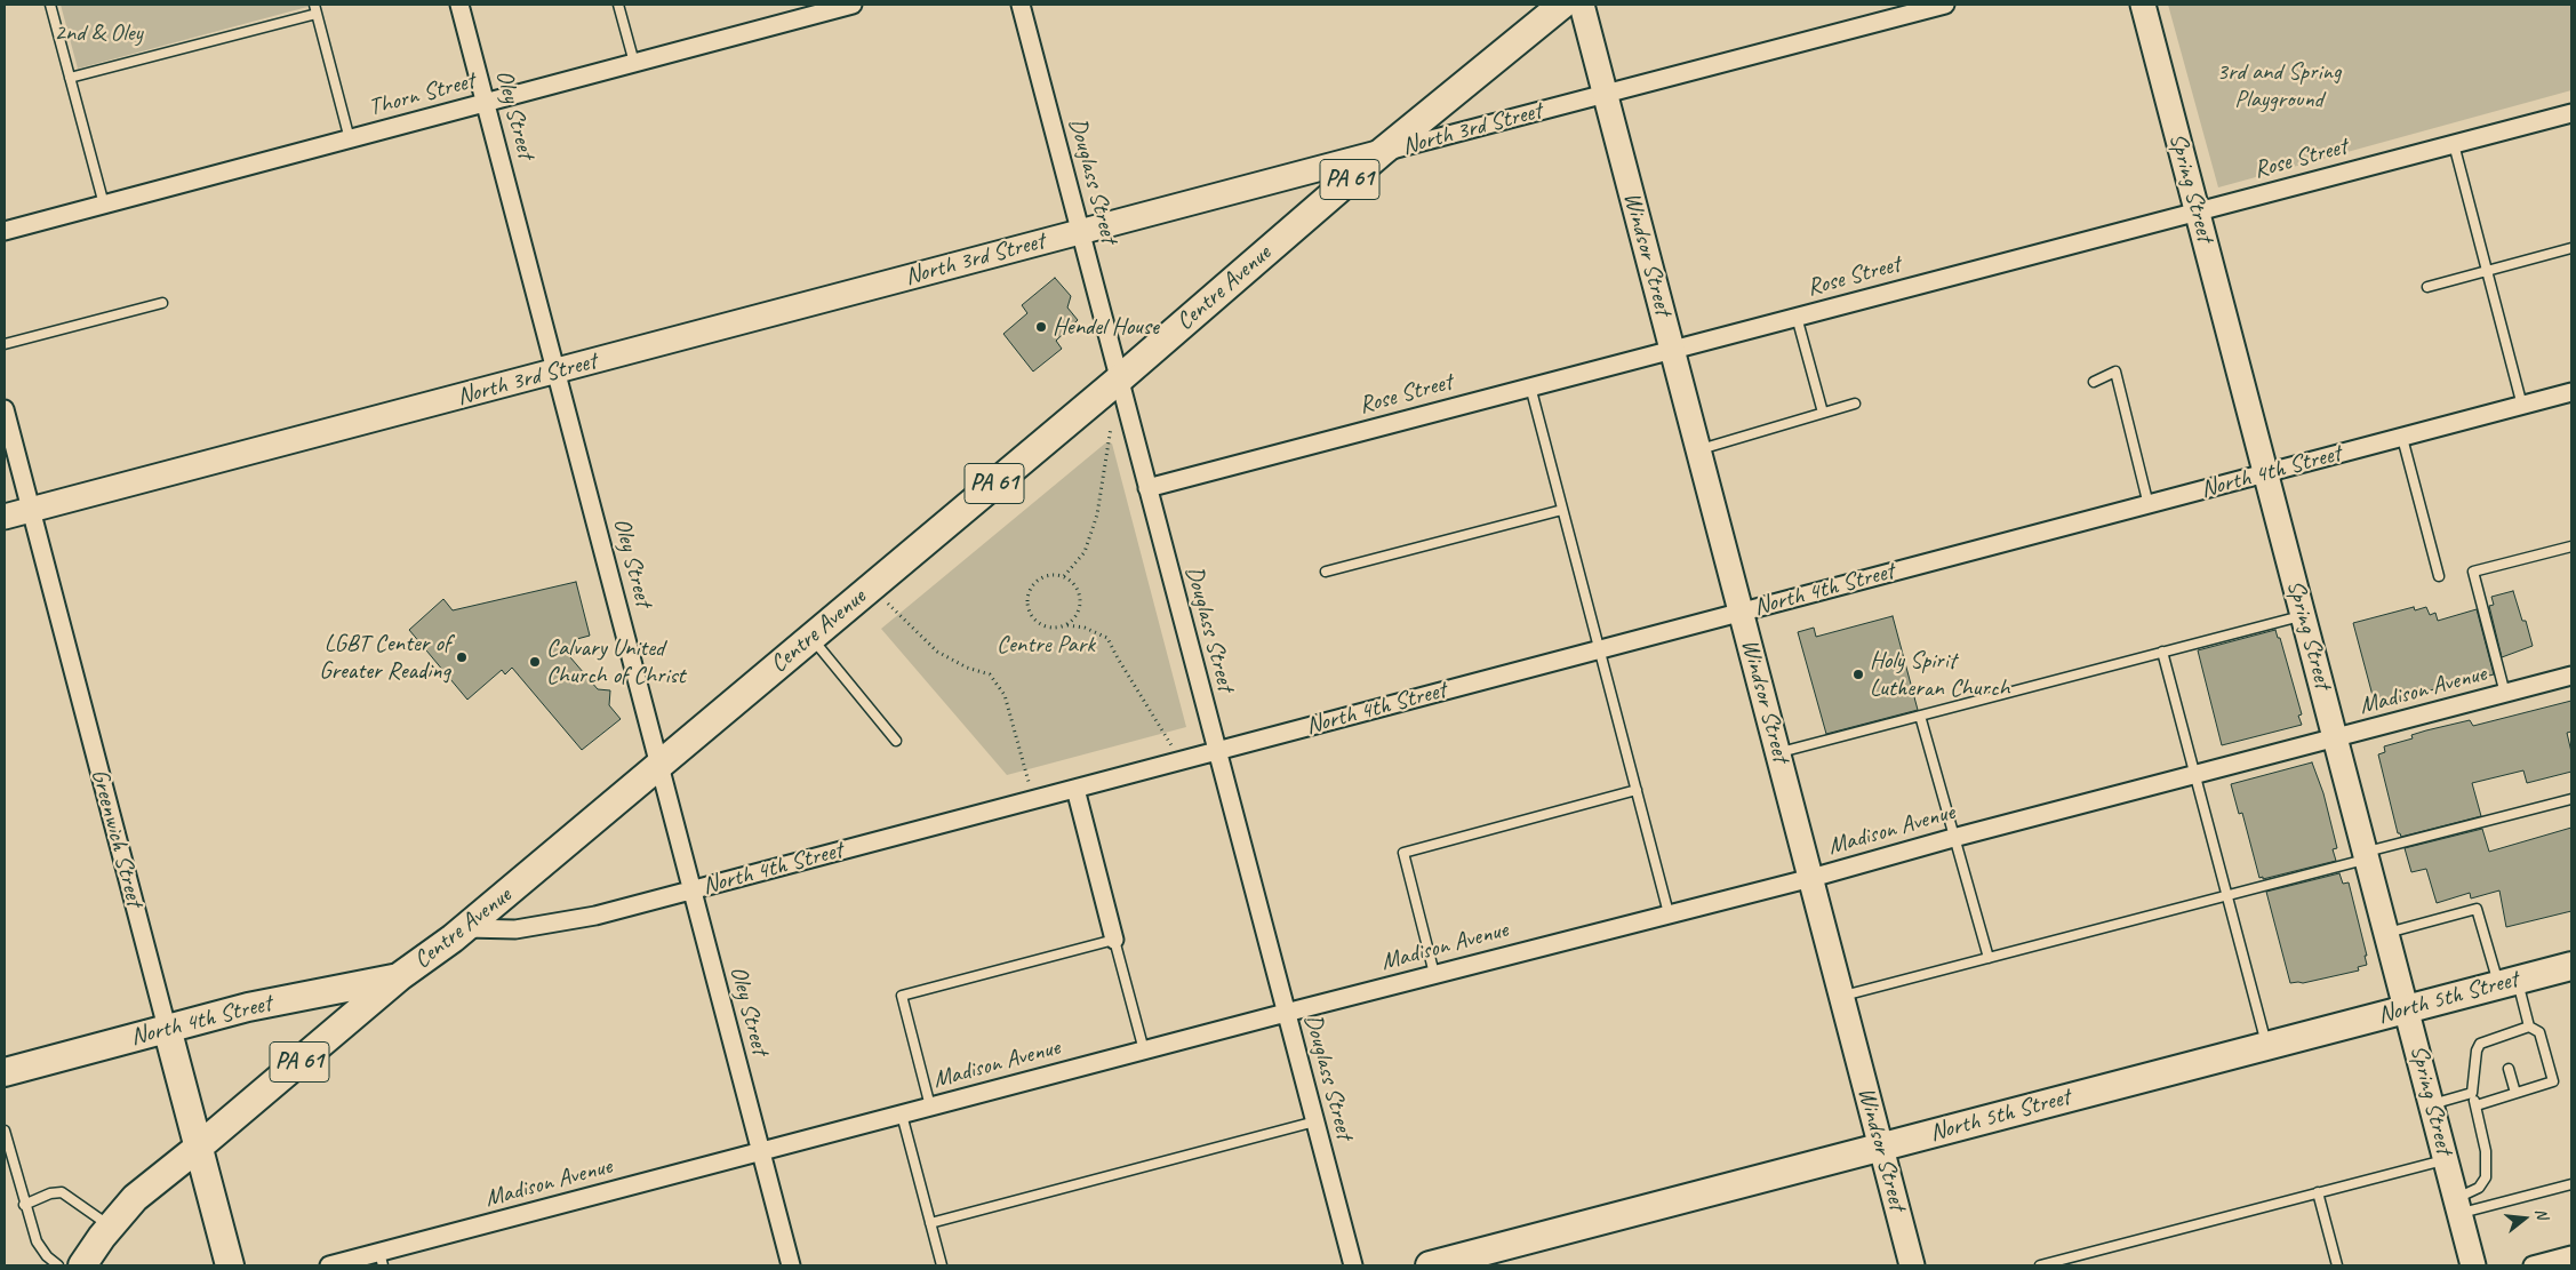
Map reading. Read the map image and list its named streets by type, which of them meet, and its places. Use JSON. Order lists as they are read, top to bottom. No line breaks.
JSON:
{"streets":{"main road":["North 3rd Street","PA 61","Spring Street","Windsor Street","Centre Avenue","North 4th Street","Greenwich Street","North 5th Street"],"street":["Thorn Street","Oley Street","Rose Street","Douglass Street","Madison Avenue"]},"crossings":[["Thorn Street","Oley Street"],["Oley Street","North 3rd Street"],["Oley Street","Centre Avenue"],["Oley Street","North 4th Street"],["Oley Street","Madison Avenue"],["North 3rd Street","Douglass Street"],["North 3rd Street","Windsor Street"],["North 3rd Street","Centre Avenue"],["North 3rd Street","Greenwich Street"],["Rose Street","Douglass Street"],["Rose Street","Spring Street"],["Rose Street","Windsor Street"],["Douglass Street","Centre Avenue"],["Douglass Street","North 4th Street"],["Douglass Street","Madison Avenue"],["Spring Street","North 4th Street"],["Spring Street","Madison Avenue"],["Spring Street","North 5th Street"],["Windsor Street","North 4th Street"],["Windsor Street","Madison Avenue"],["Windsor Street","North 5th Street"],["Centre Avenue","North 4th Street"],["Centre Avenue","Greenwich Street"],["North 4th Street","Greenwich Street"]],"parks":["2nd & Oley","3rd and Spring Playground","Centre Park"],"places":["Hendel House","LGBT Center of Greater Reading","Calvary United Church of Christ","Holy Spirit Lutheran Church"],"north":"right"}
